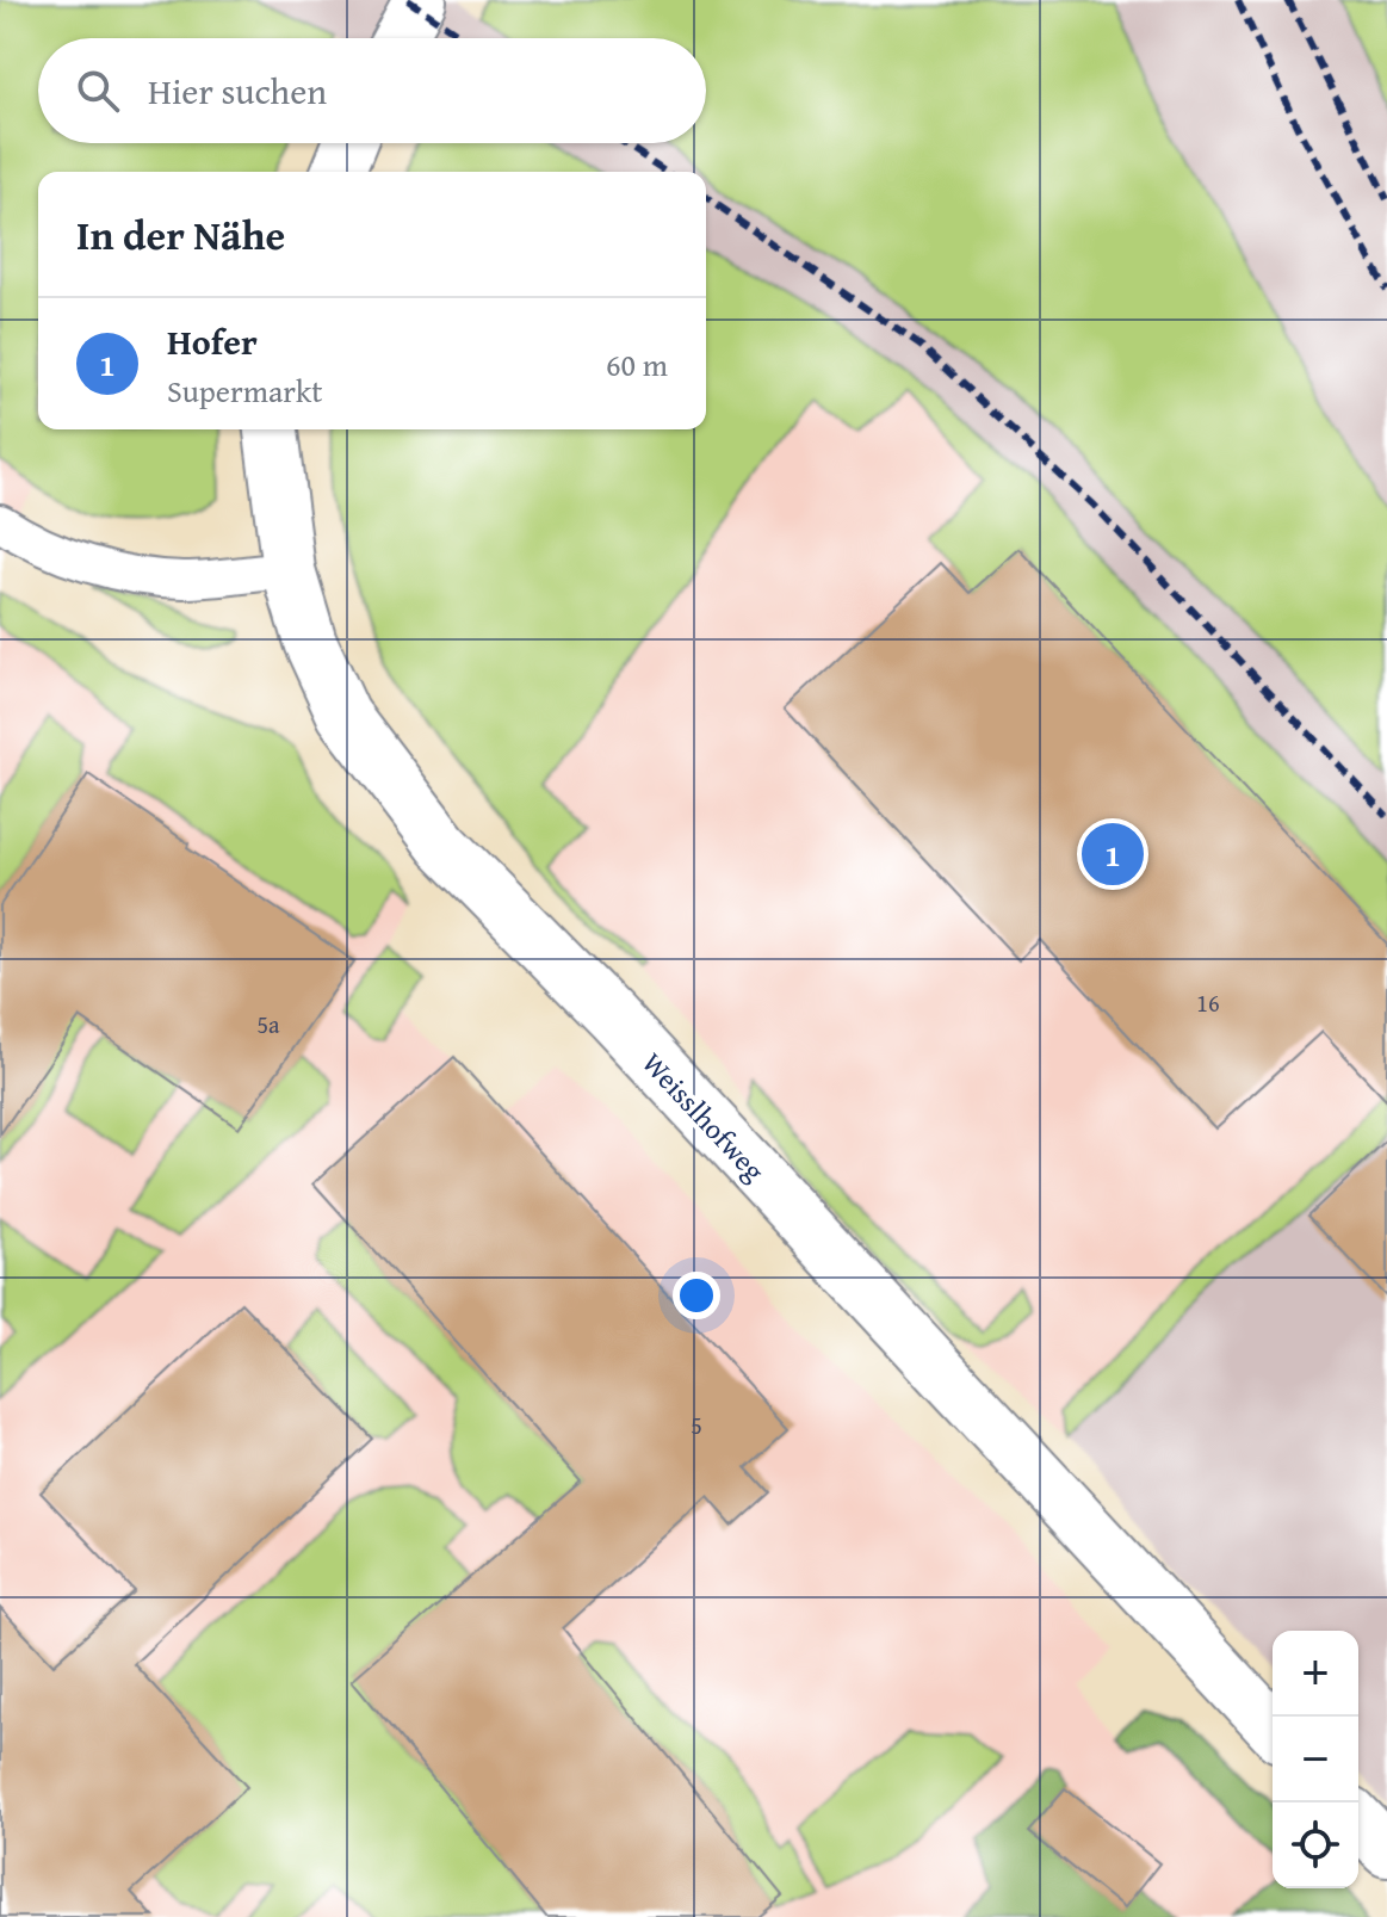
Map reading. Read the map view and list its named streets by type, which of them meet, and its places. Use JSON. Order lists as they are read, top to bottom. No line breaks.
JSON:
{"streets":{"street":["Weisslhofweg"]},"house_numbers":["16","5a","5"],"page":{"search":"Hier suchen","heading":"In der Nähe","list":[{"mark":"1","name":"Hofer","note":"Supermarkt","value":"60 m"}],"pins":"1","map_buttons":["+","−"]}}
